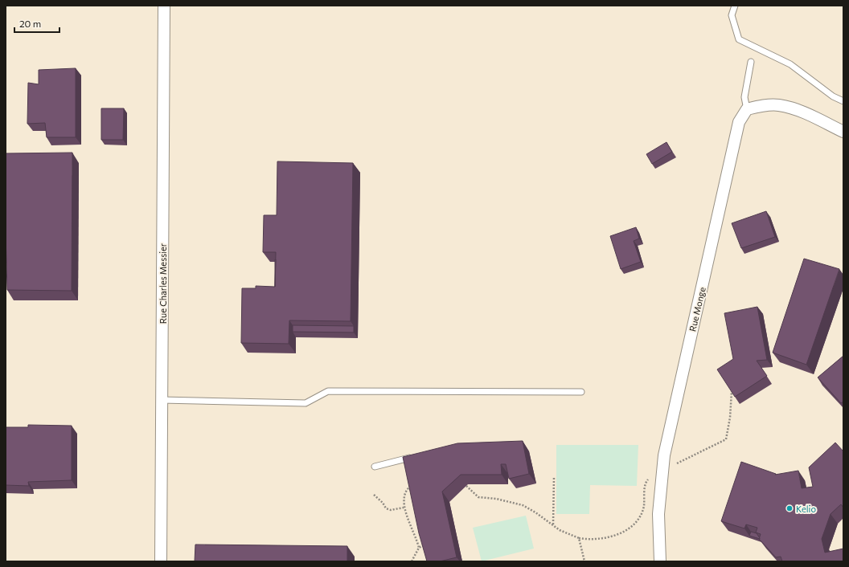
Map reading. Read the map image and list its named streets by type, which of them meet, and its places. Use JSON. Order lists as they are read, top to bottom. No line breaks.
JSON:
{"streets":{"street":["Rue Charles Messier","Rue Monge"]},"places":["Kelio"],"scale_bar":"20 m"}
